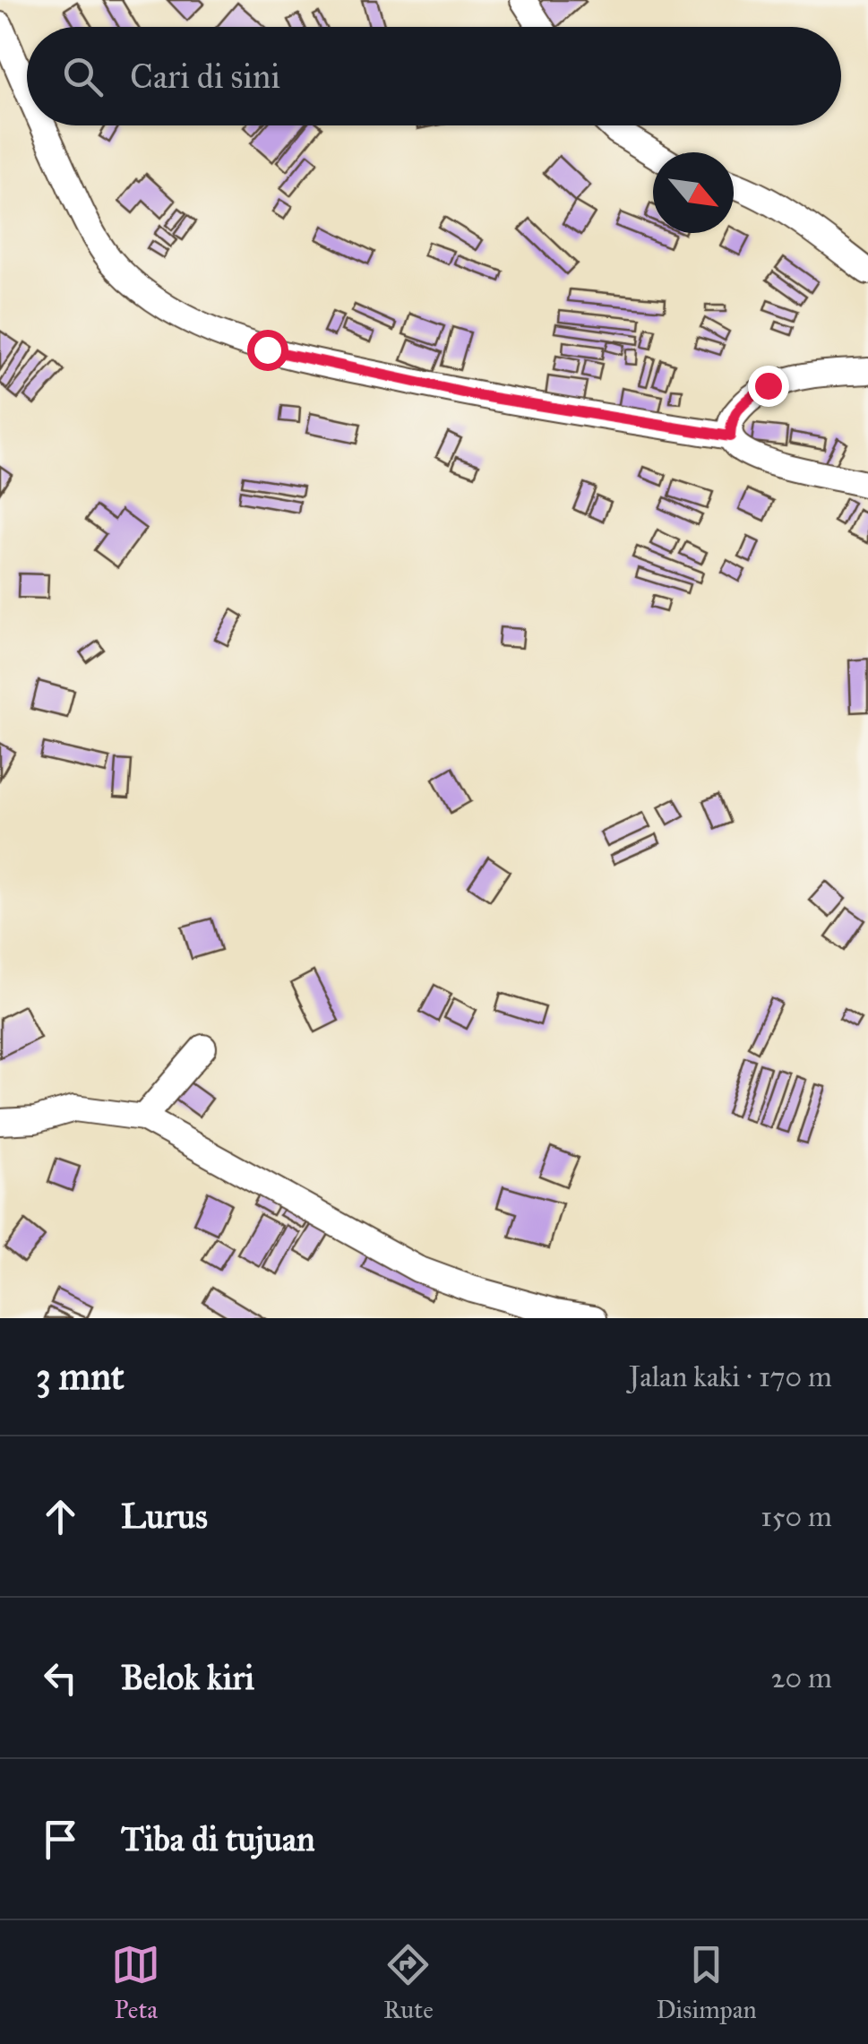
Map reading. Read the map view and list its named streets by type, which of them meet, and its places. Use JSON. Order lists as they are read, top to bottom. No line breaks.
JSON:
{"north":"bottom right","page":{"search":"Cari di sini","heading":["3 mnt","Jalan kaki · 170 m"],"list":[["Lurus","150 m"],["Belok kiri","20 m"],"Tiba di tujuan"],"nav":["Peta","Rute","Disimpan"]}}
